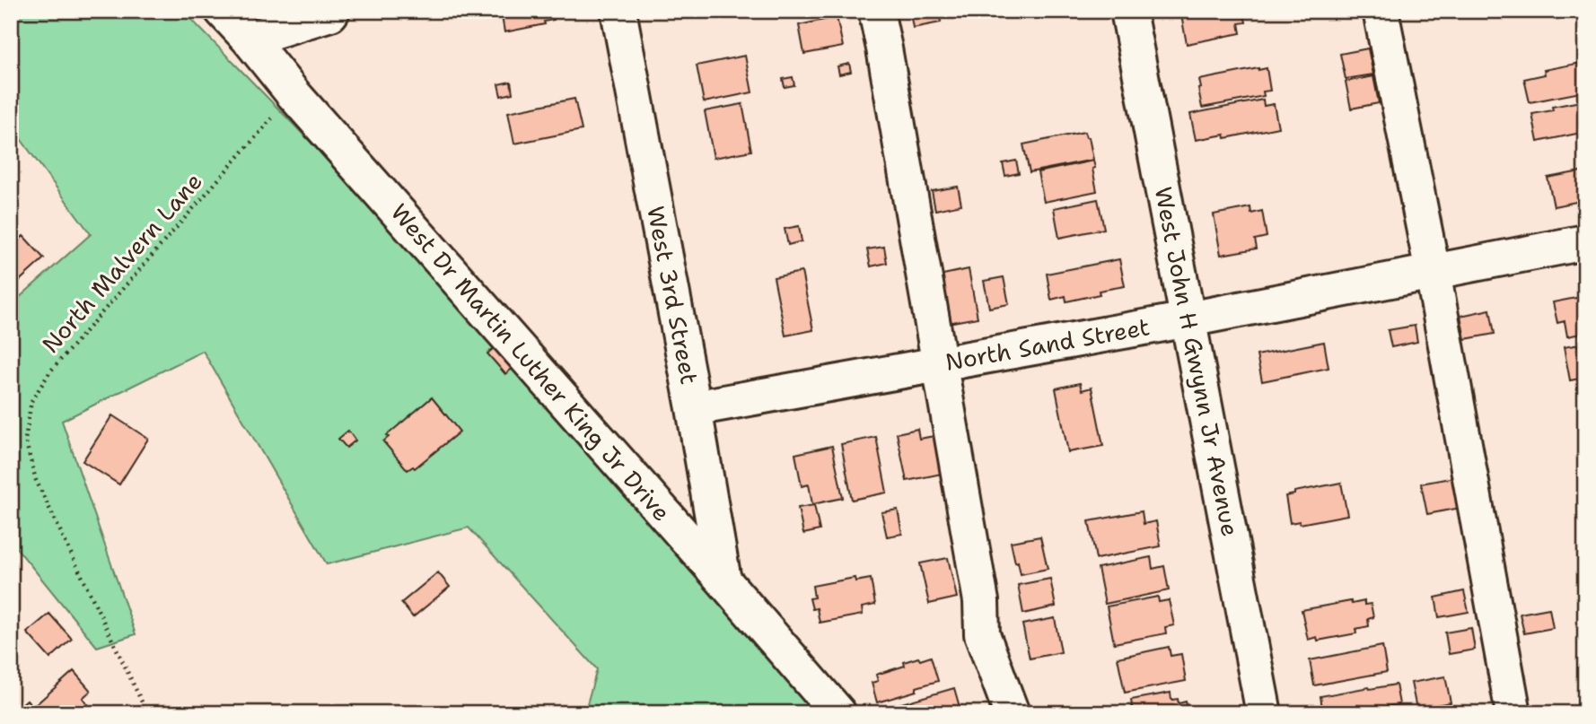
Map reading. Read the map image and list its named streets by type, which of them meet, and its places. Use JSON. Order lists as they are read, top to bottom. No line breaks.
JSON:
{"streets":{"street":["West 3rd Street","North Sand Street","West John H Gwynn Jr Avenue","West Dr Martin Luther King Jr Drive"],"path":["North Malvern Lane"]},"crossings":[["North Malvern Lane","West Dr Martin Luther King Jr Drive"],["West 3rd Street","North Sand Street"],["West 3rd Street","West Dr Martin Luther King Jr Drive"],["North Sand Street","West John H Gwynn Jr Avenue"]]}
